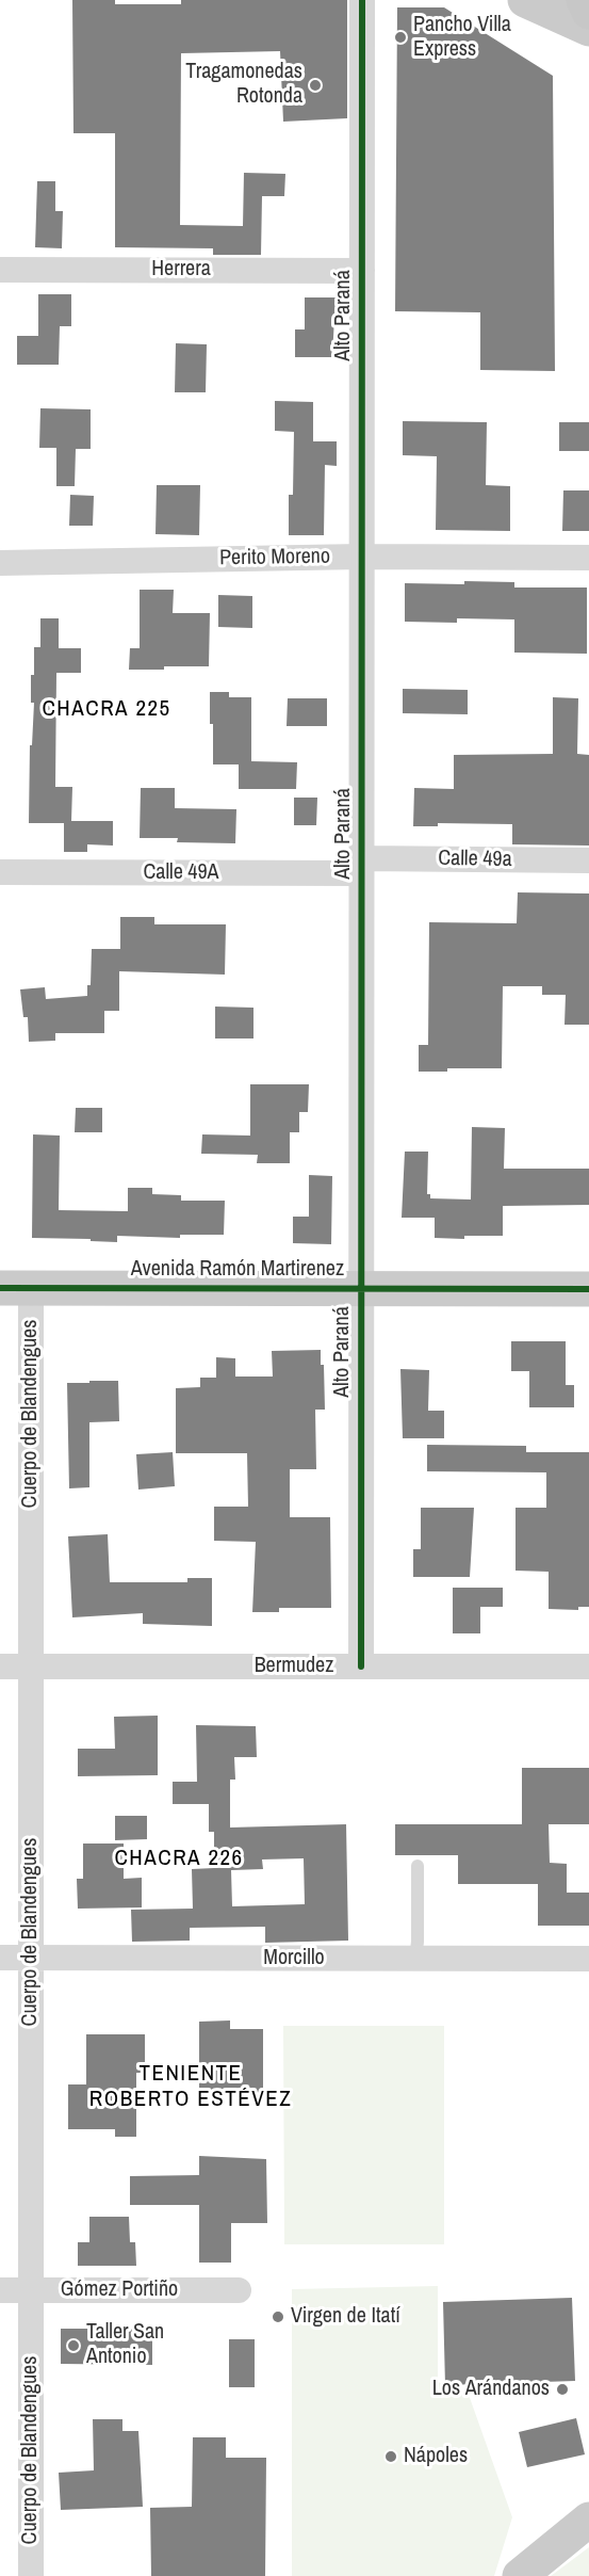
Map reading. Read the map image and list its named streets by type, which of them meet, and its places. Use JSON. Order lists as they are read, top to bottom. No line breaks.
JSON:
{"streets":{"main road":["Avenida Ramón Martirenez"],"street":["Herrera","Alto Paraná","Perito Moreno","Calle 49a","Calle 49A","Cuerpo de Blandengues","Bermudez","Morcillo","Gómez Portiño"]},"crossings":[["Herrera","Alto Paraná"],["Alto Paraná","Perito Moreno"],["Alto Paraná","Calle 49a"],["Alto Paraná","Calle 49A"],["Alto Paraná","Avenida Ramón Martirenez"],["Alto Paraná","Bermudez"],["Calle 49a","Calle 49A"],["Avenida Ramón Martirenez","Cuerpo de Blandengues"],["Cuerpo de Blandengues","Bermudez"],["Cuerpo de Blandengues","Morcillo"],["Cuerpo de Blandengues","Gómez Portiño"]],"districts":["CHACRA 225","CHACRA 226","TENIENTE ROBERTO ESTÉVEZ"],"places":["Pancho Villa Express","Tragamonedas Rotonda","Virgen de Itatí","Taller San Antonio","Los Arándanos","Nápoles"]}
